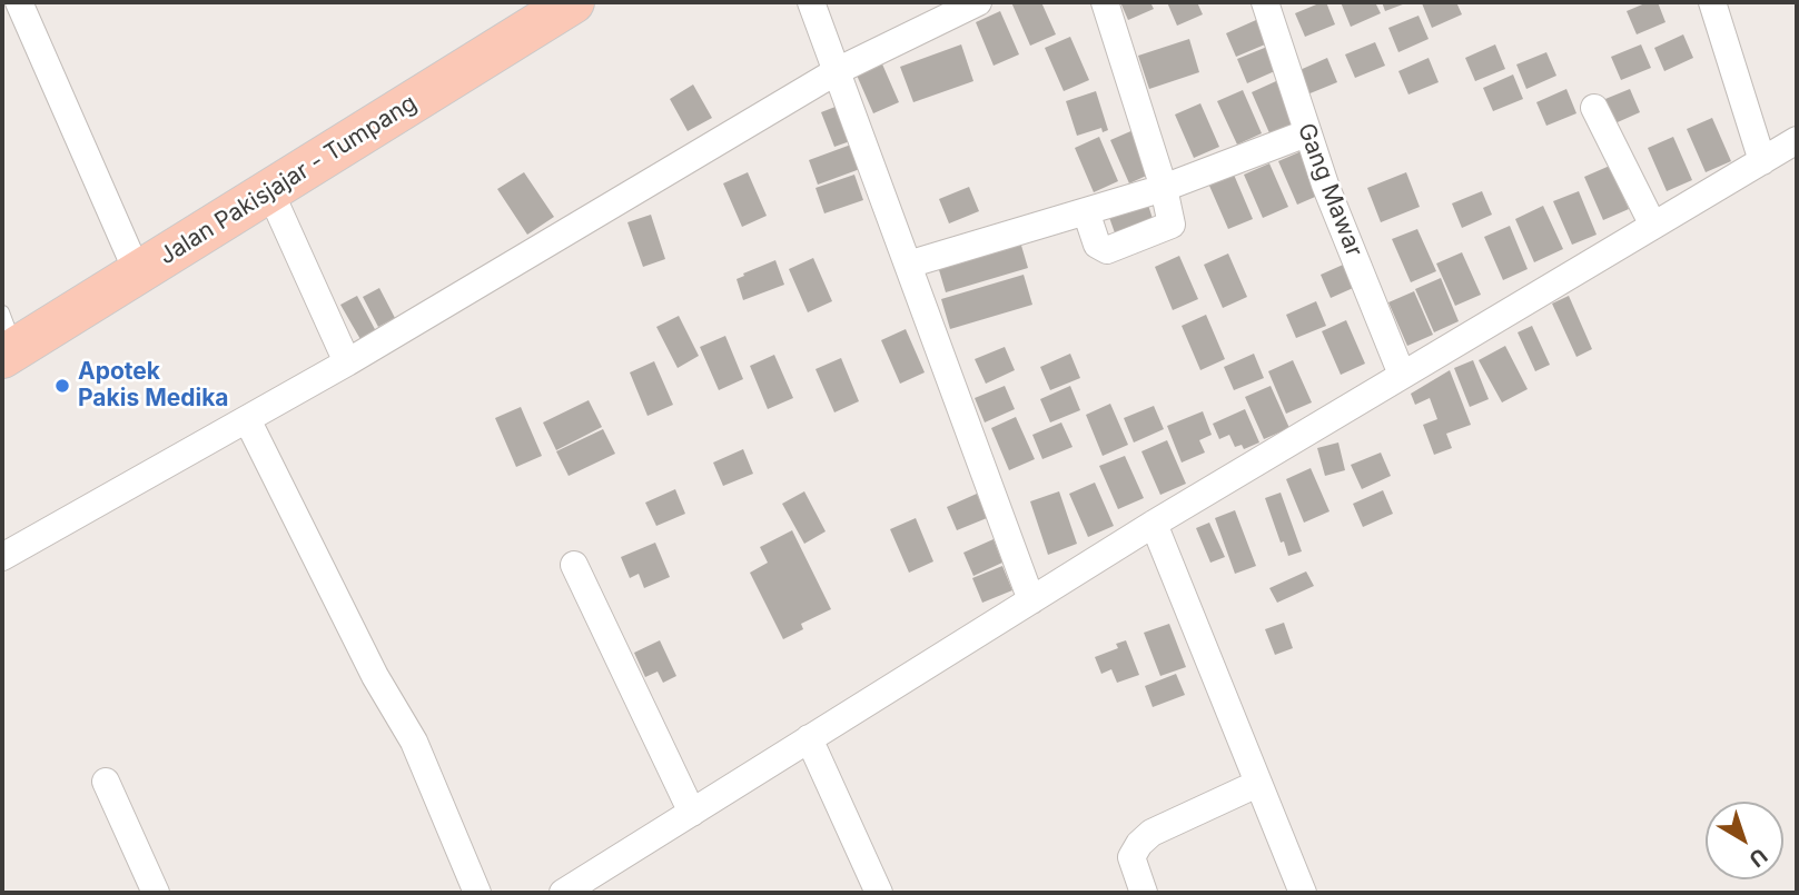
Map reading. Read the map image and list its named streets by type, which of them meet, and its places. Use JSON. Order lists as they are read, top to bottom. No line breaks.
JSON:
{"streets":{"main road":["Jalan Pakisjajar - Tumpang"],"street":["Gang Mawar"]},"places":["Apotek Pakis Medika"],"north":"bottom right"}
